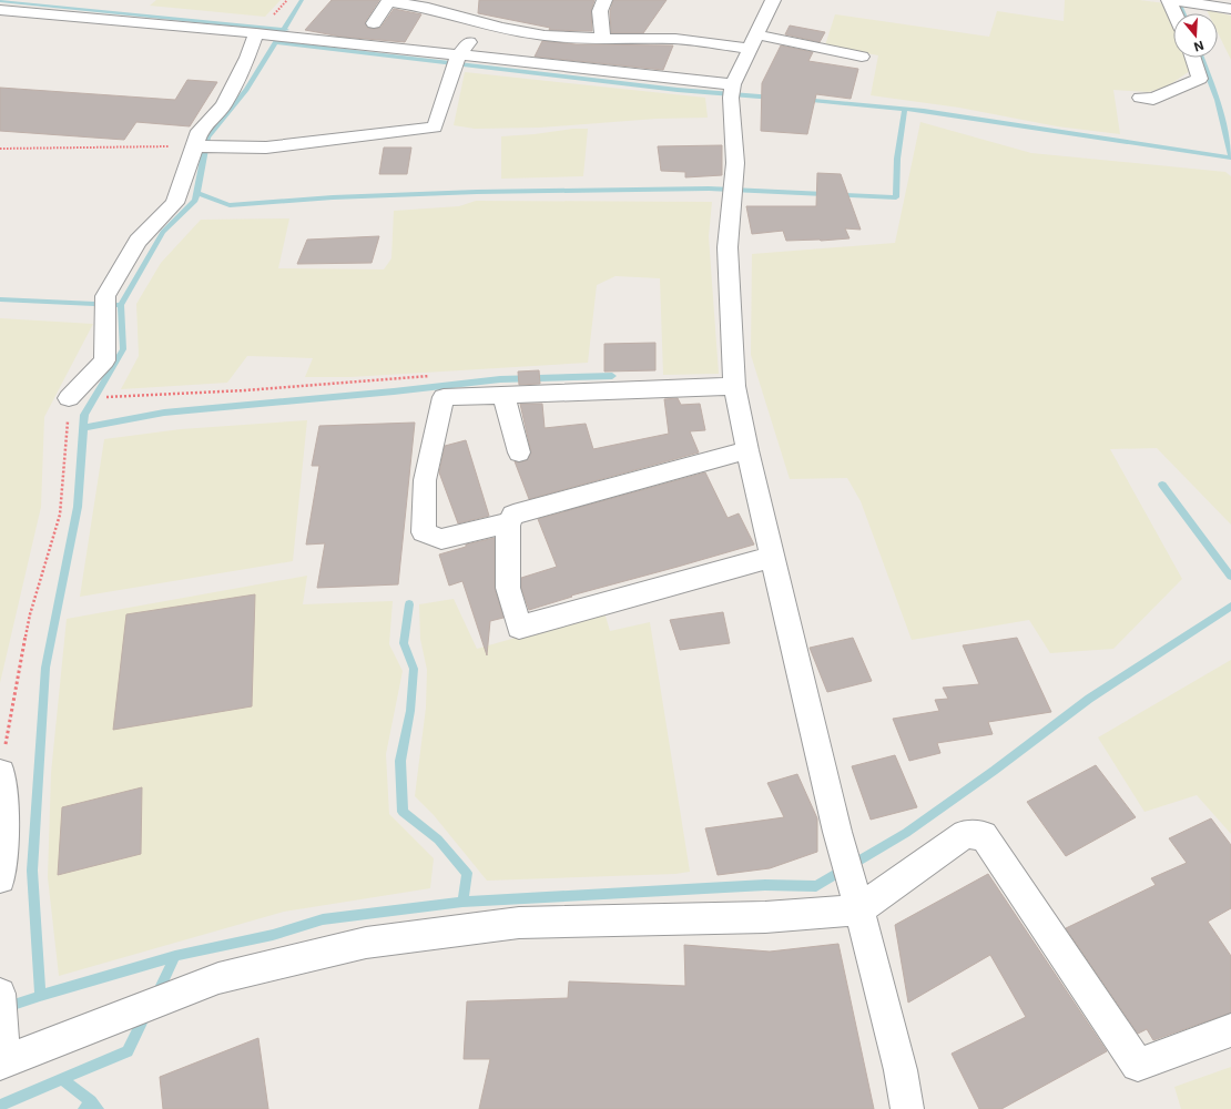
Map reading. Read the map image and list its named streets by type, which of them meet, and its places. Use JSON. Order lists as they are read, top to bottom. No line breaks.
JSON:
{"north":"bottom"}
